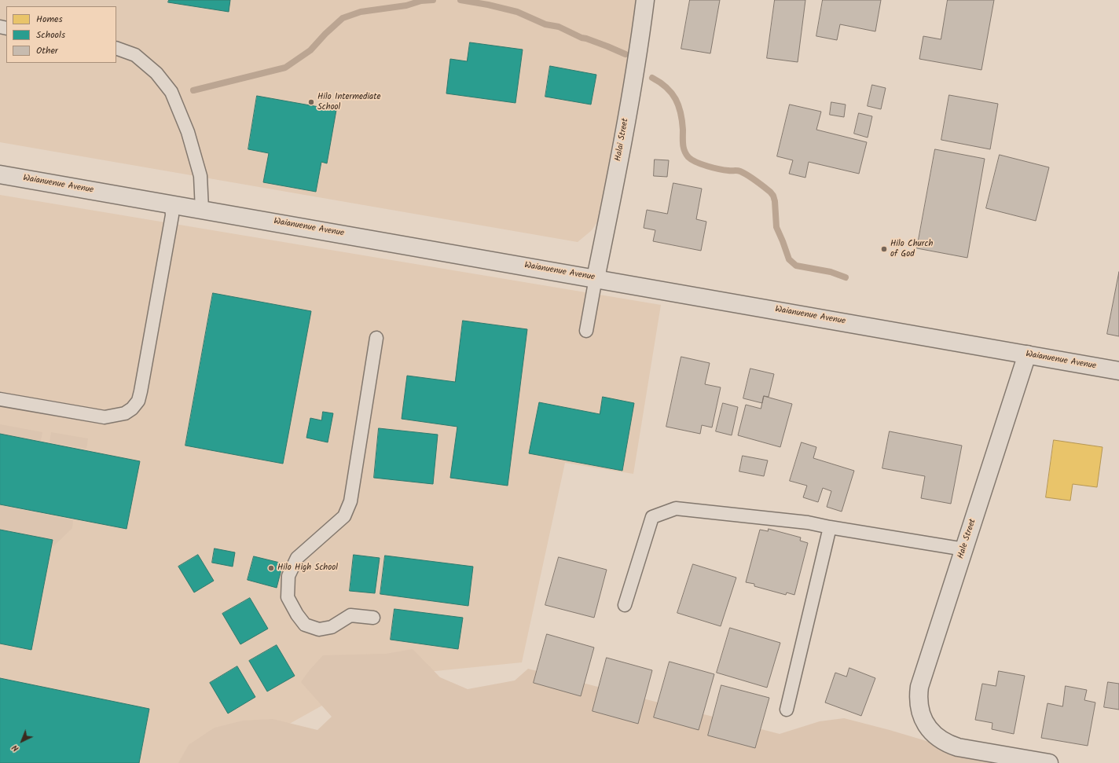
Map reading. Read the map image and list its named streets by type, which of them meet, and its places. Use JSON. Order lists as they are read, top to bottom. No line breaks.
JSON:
{"streets":{"main road":["Halai Street","Waianuenue Avenue","Hale Street"]},"crossings":[["Halai Street","Waianuenue Avenue"],["Waianuenue Avenue","Hale Street"]],"places":["Hilo Intermediate School","Hilo Church of God","Hilo High School"],"legend":["Homes","Schools","Other"],"north":"bottom left"}
